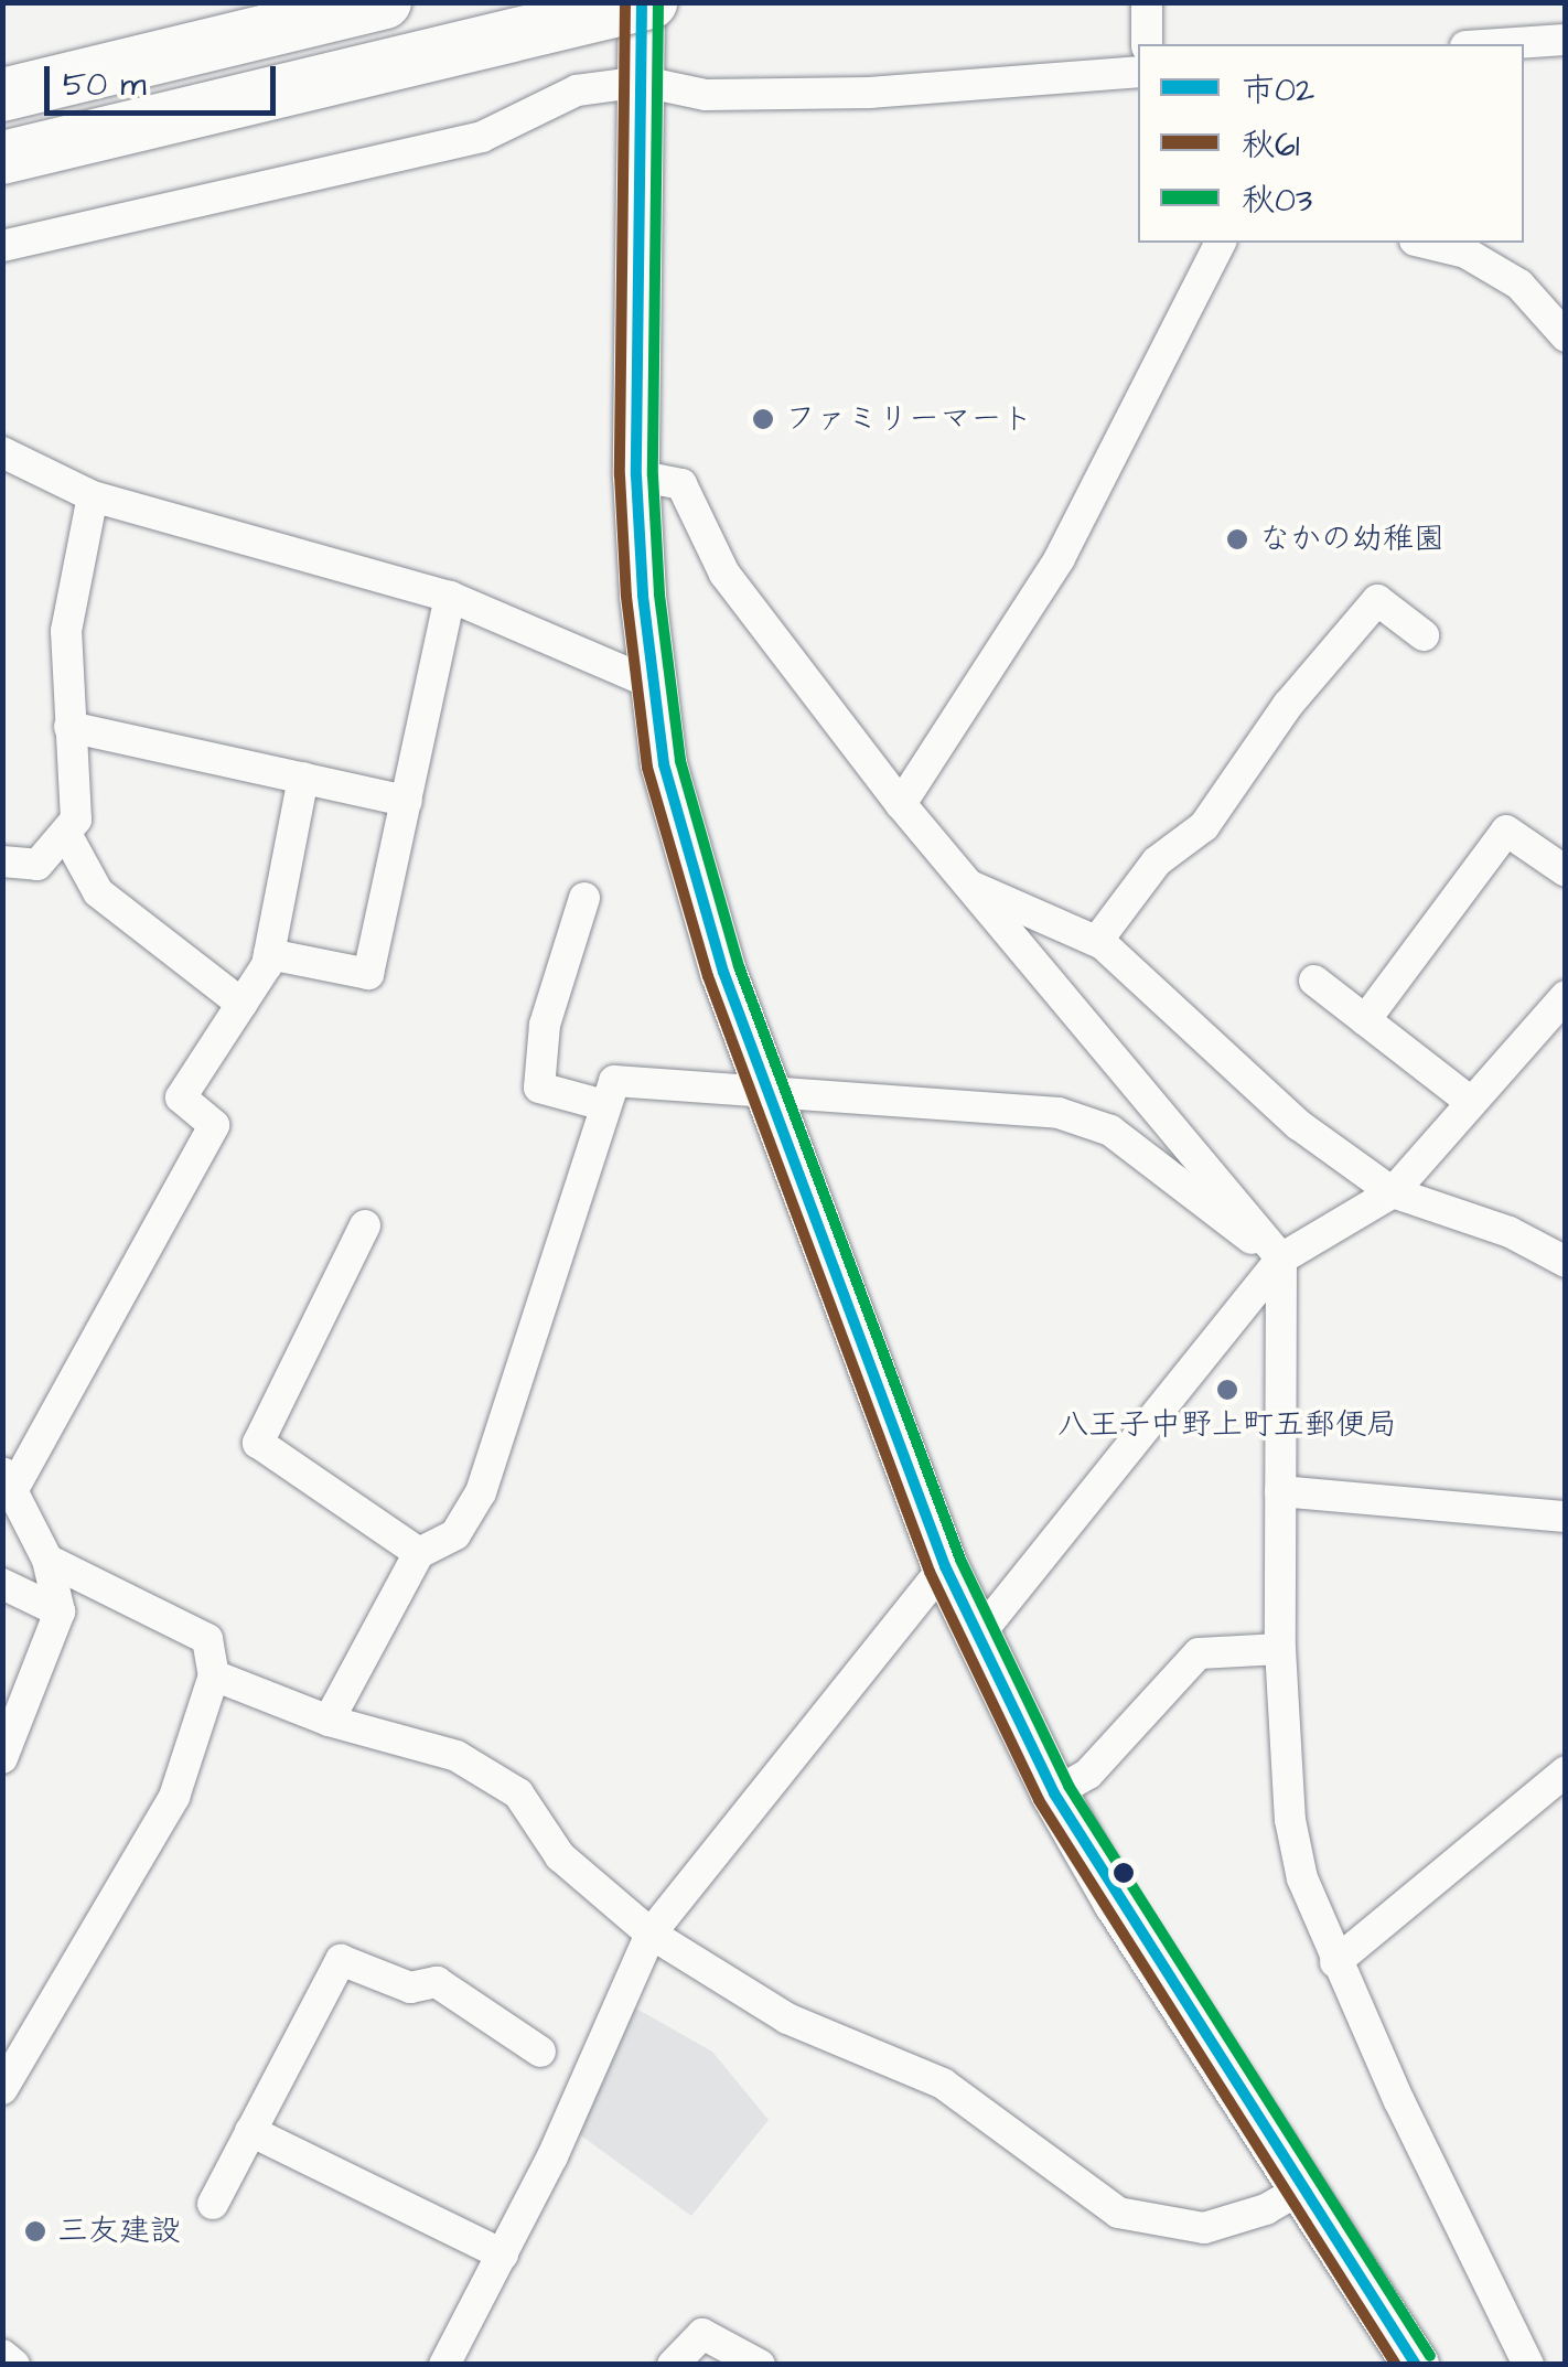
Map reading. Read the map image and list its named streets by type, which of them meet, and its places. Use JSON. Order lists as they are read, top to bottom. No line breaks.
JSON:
{"places":["ファミリーマート","なかの幼稚園","八王子中野上町五郵便局","三友建設"],"lines":["transit line 市02","transit line 秋61","transit line 秋03"],"legend":["市02","秋61","秋03"],"scale_bar":"50 m"}
